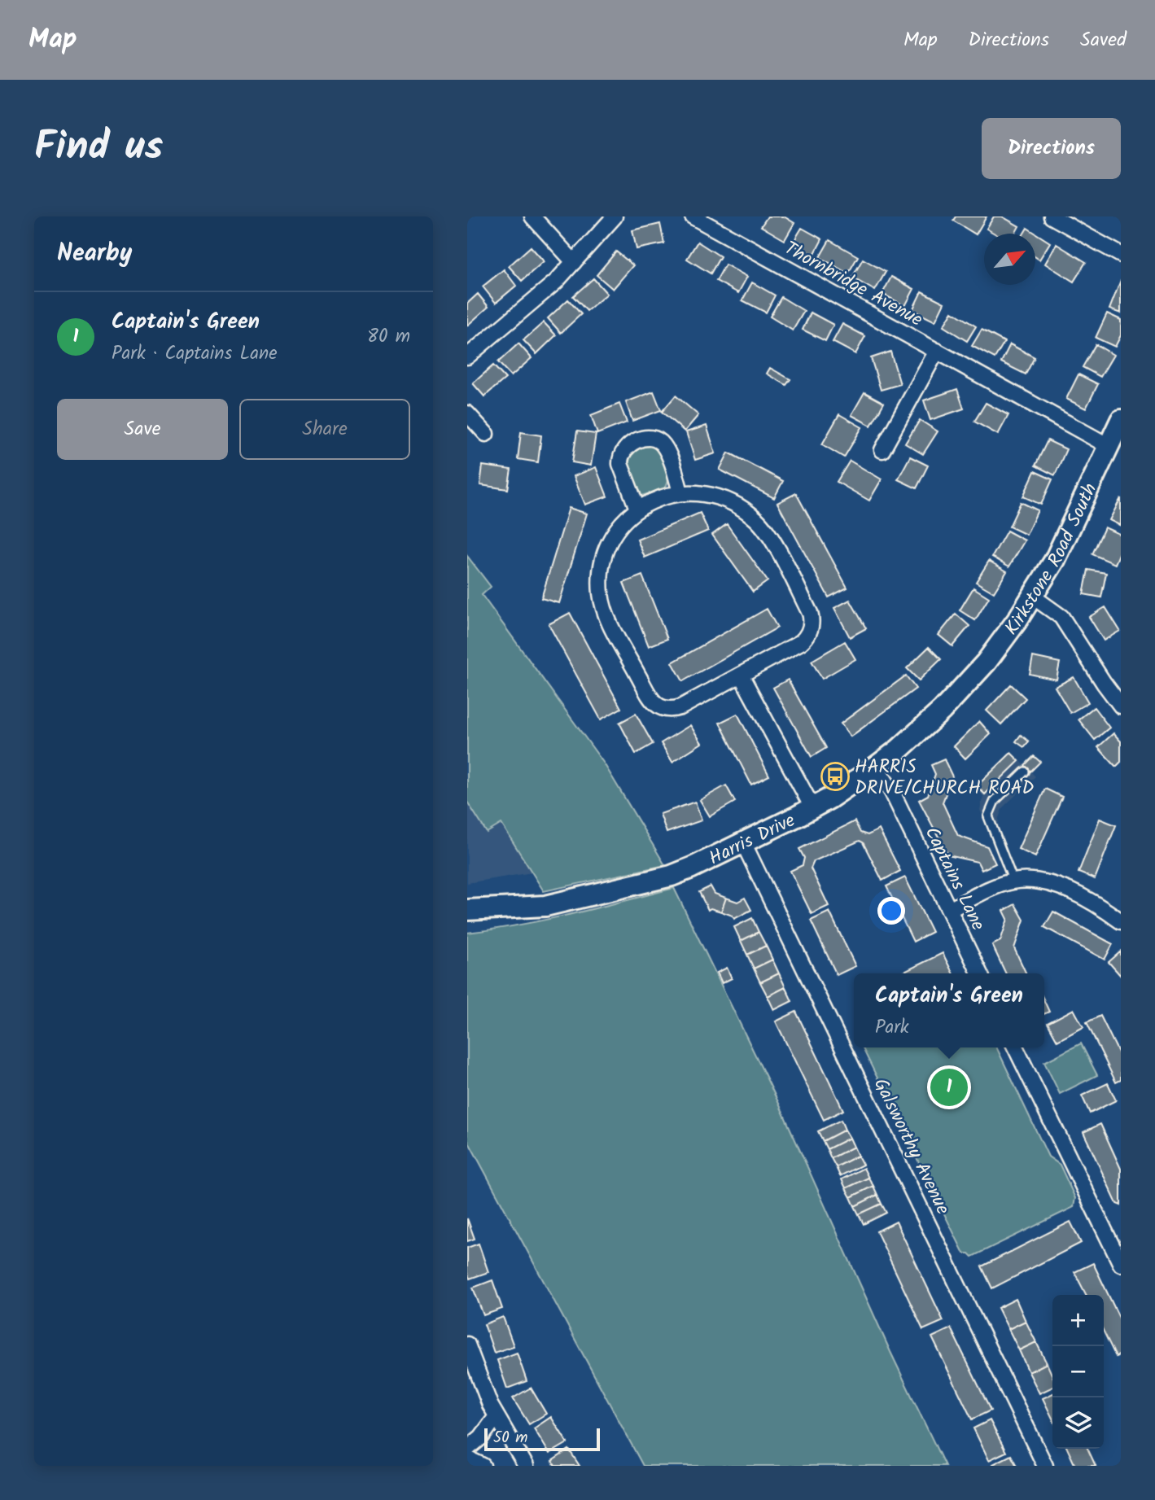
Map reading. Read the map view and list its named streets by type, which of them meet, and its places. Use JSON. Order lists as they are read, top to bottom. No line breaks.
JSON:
{"streets":{"street":["Thornbridge Avenue","Kirkstone Road South","Harris Drive","Captains Lane","Galsworthy Avenue"]},"crossings":[["Thornbridge Avenue","Kirkstone Road South"],["Kirkstone Road South","Harris Drive"],["Harris Drive","Captains Lane"],["Harris Drive","Galsworthy Avenue"]],"places":{"bus stop":["HARRIS DRIVE/CHURCH ROAD"]},"scale_bar":"50 m","north":"top right","page":{"header":"Map","nav":["Map","Directions","Saved"],"title":"Find us","buttons":["Directions",["Save","Share"]],"heading":"Nearby","list":[{"mark":"1","name":"Captain's Green","note":"Park · Captains Lane","value":"80 m"}],"popup":["Captain's Green","Park"],"pins":"1","map_buttons":["+","−"],"scale":"50 m"}}
